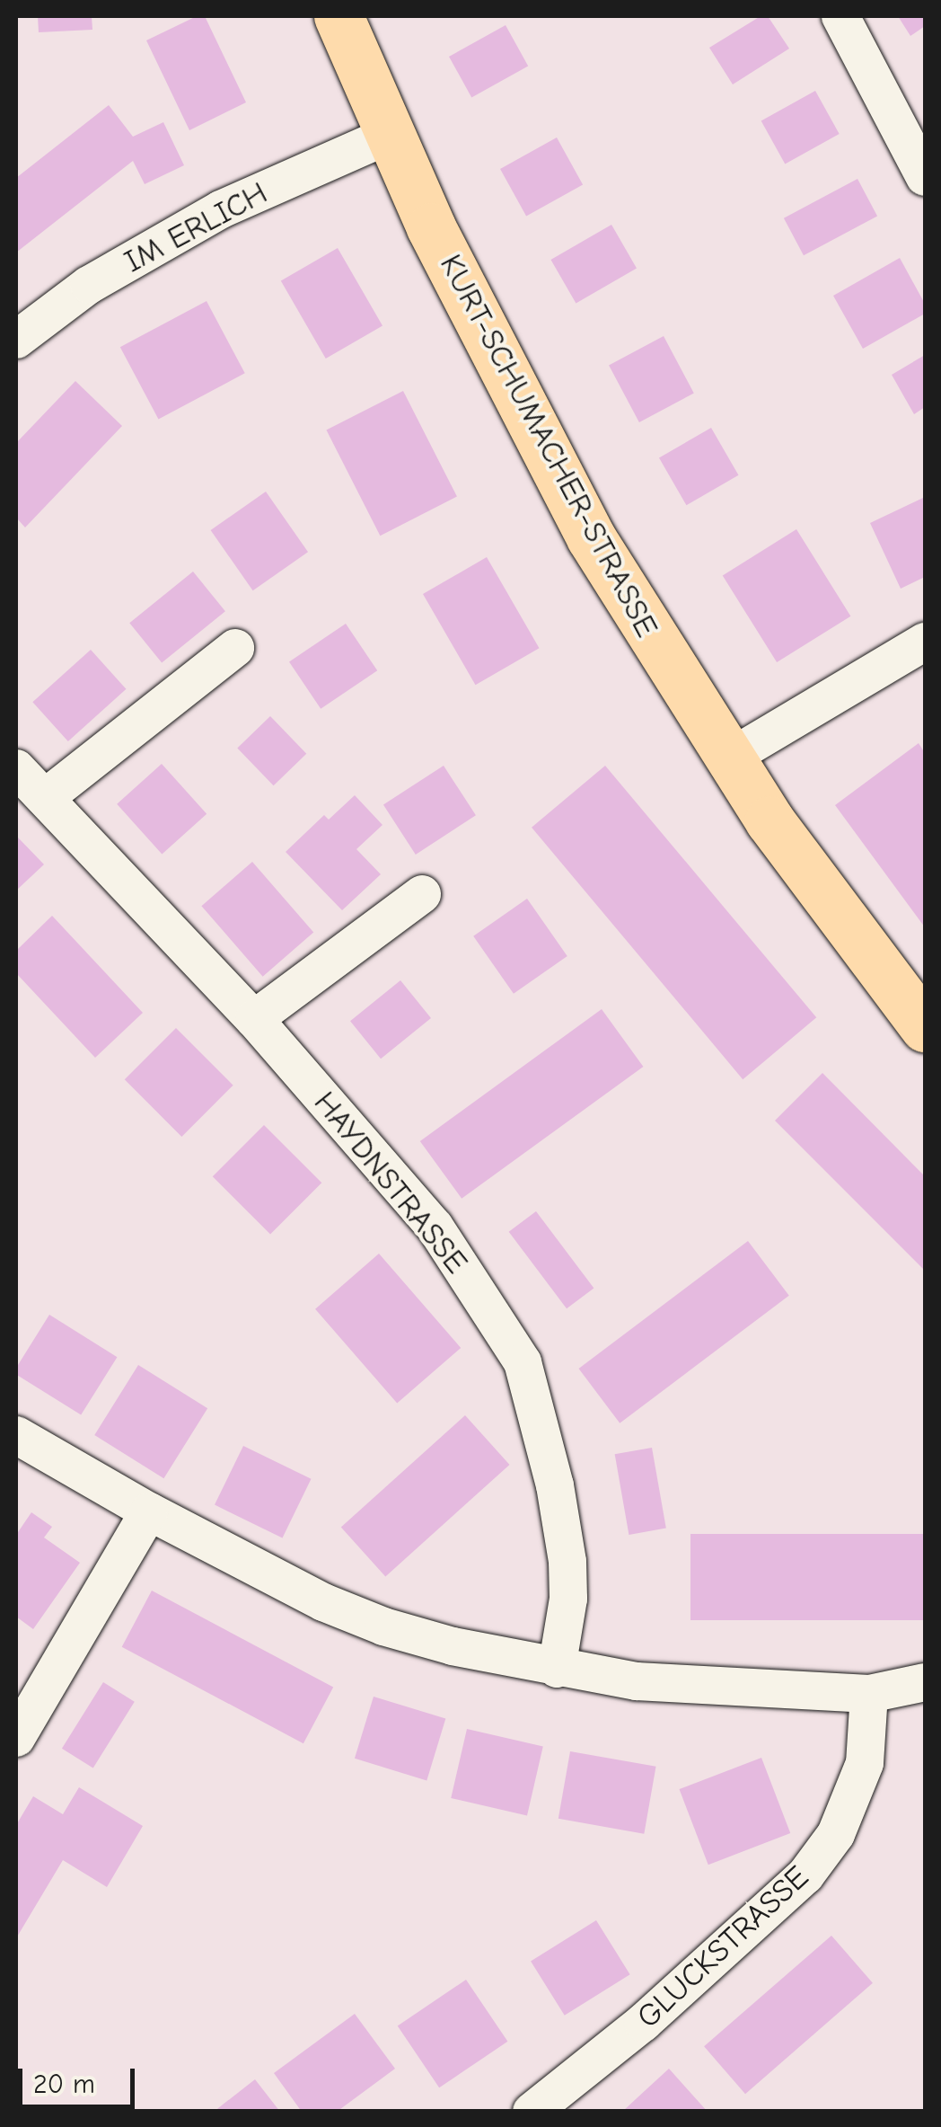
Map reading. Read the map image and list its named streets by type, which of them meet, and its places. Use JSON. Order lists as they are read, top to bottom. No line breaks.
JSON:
{"streets":{"main road":["KURT-SCHUMACHER-STRASSE"],"street":["IM ERLICH","HAYDNSTRASSE","GLUCKSTRASSE"]},"crossings":[["IM ERLICH","KURT-SCHUMACHER-STRASSE"]],"scale_bar":"20 m"}
